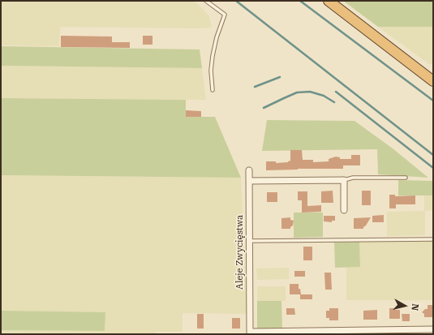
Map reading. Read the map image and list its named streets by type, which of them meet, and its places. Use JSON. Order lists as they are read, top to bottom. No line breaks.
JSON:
{"streets":{"street":["Aleje Zwycięstwa"]},"north":"right"}
